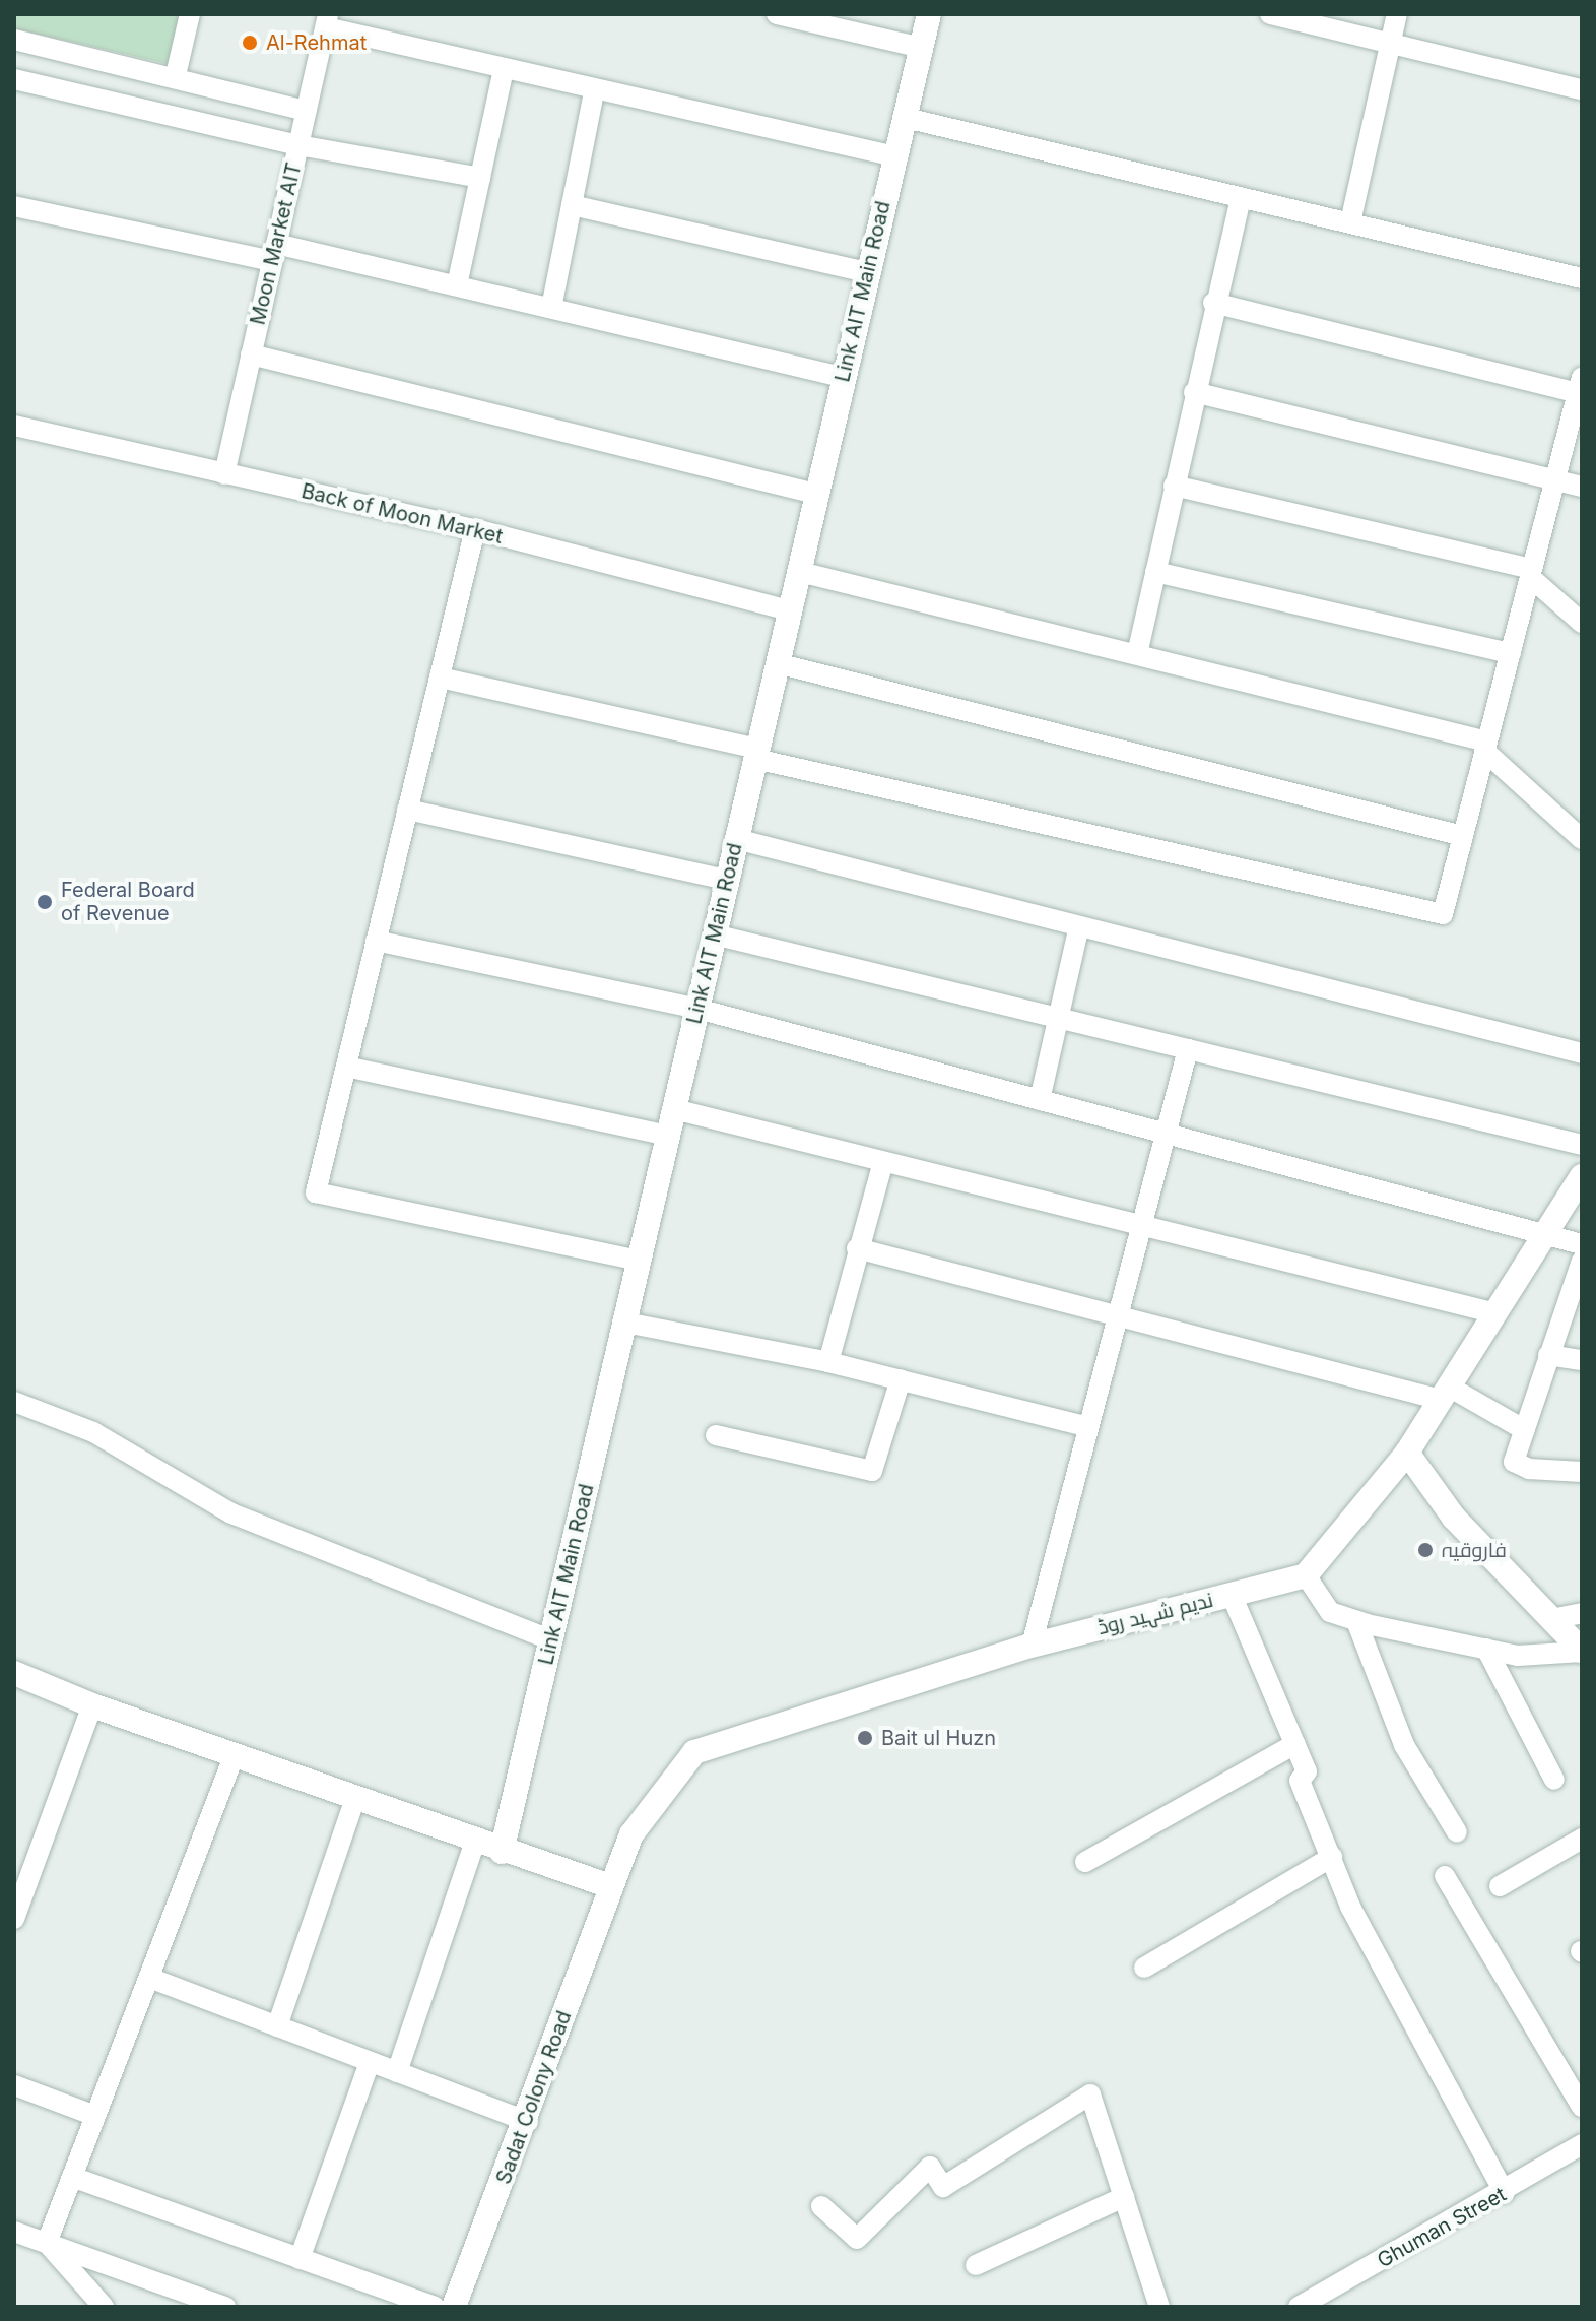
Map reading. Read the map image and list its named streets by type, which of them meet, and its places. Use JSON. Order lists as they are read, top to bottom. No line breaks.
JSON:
{"streets":{"street":["Moon Market AIT","Link AIT Main Road","Back of Moon Market","ندیم شہید روڈ","Sadat Colony Road","Ghuman Street"]},"crossings":[["Moon Market AIT","Back of Moon Market"],["Link AIT Main Road","Back of Moon Market"],["ندیم شہید روڈ","Sadat Colony Road"]],"places":["Al-Rehmat","Federal Board of Revenue","فاروقیہ","Bait ul Huzn"]}
